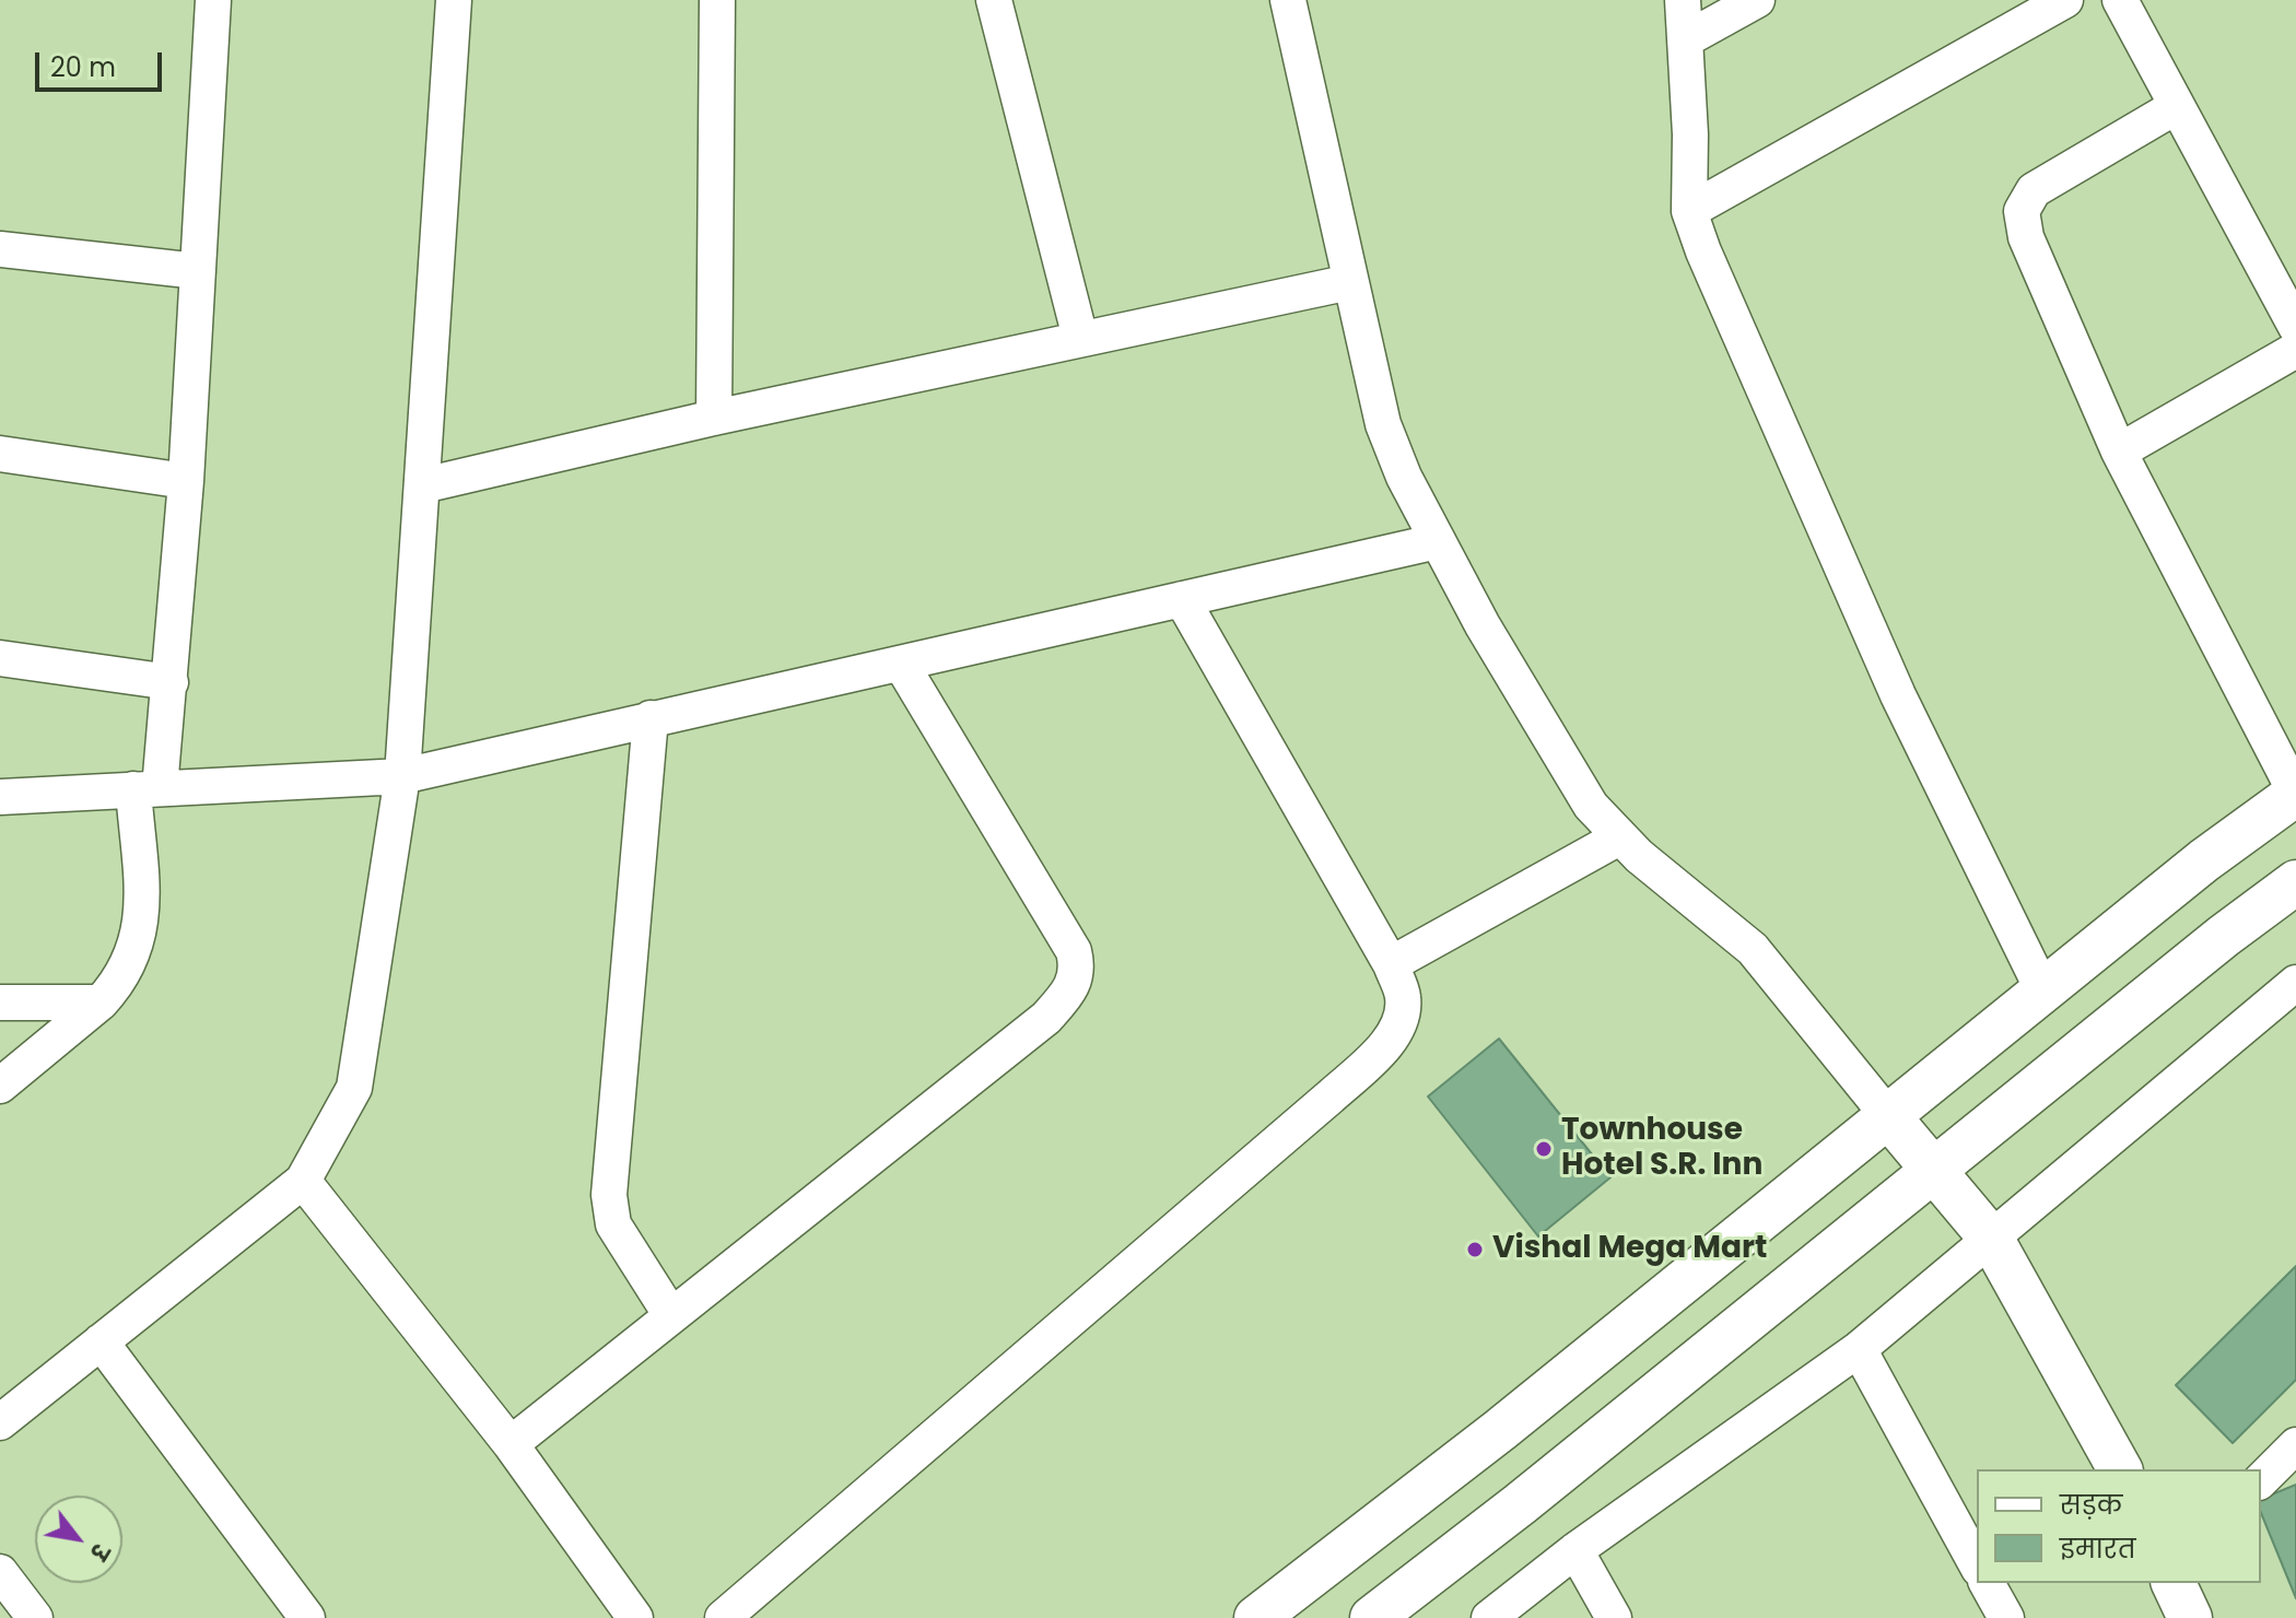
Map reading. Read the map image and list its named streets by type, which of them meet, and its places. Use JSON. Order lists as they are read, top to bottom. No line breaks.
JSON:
{"places":["Townhouse Hotel S.R. Inn","Vishal Mega Mart"],"legend":["सड़क","इमारत"],"scale_bar":"20 m","north":"bottom right"}
